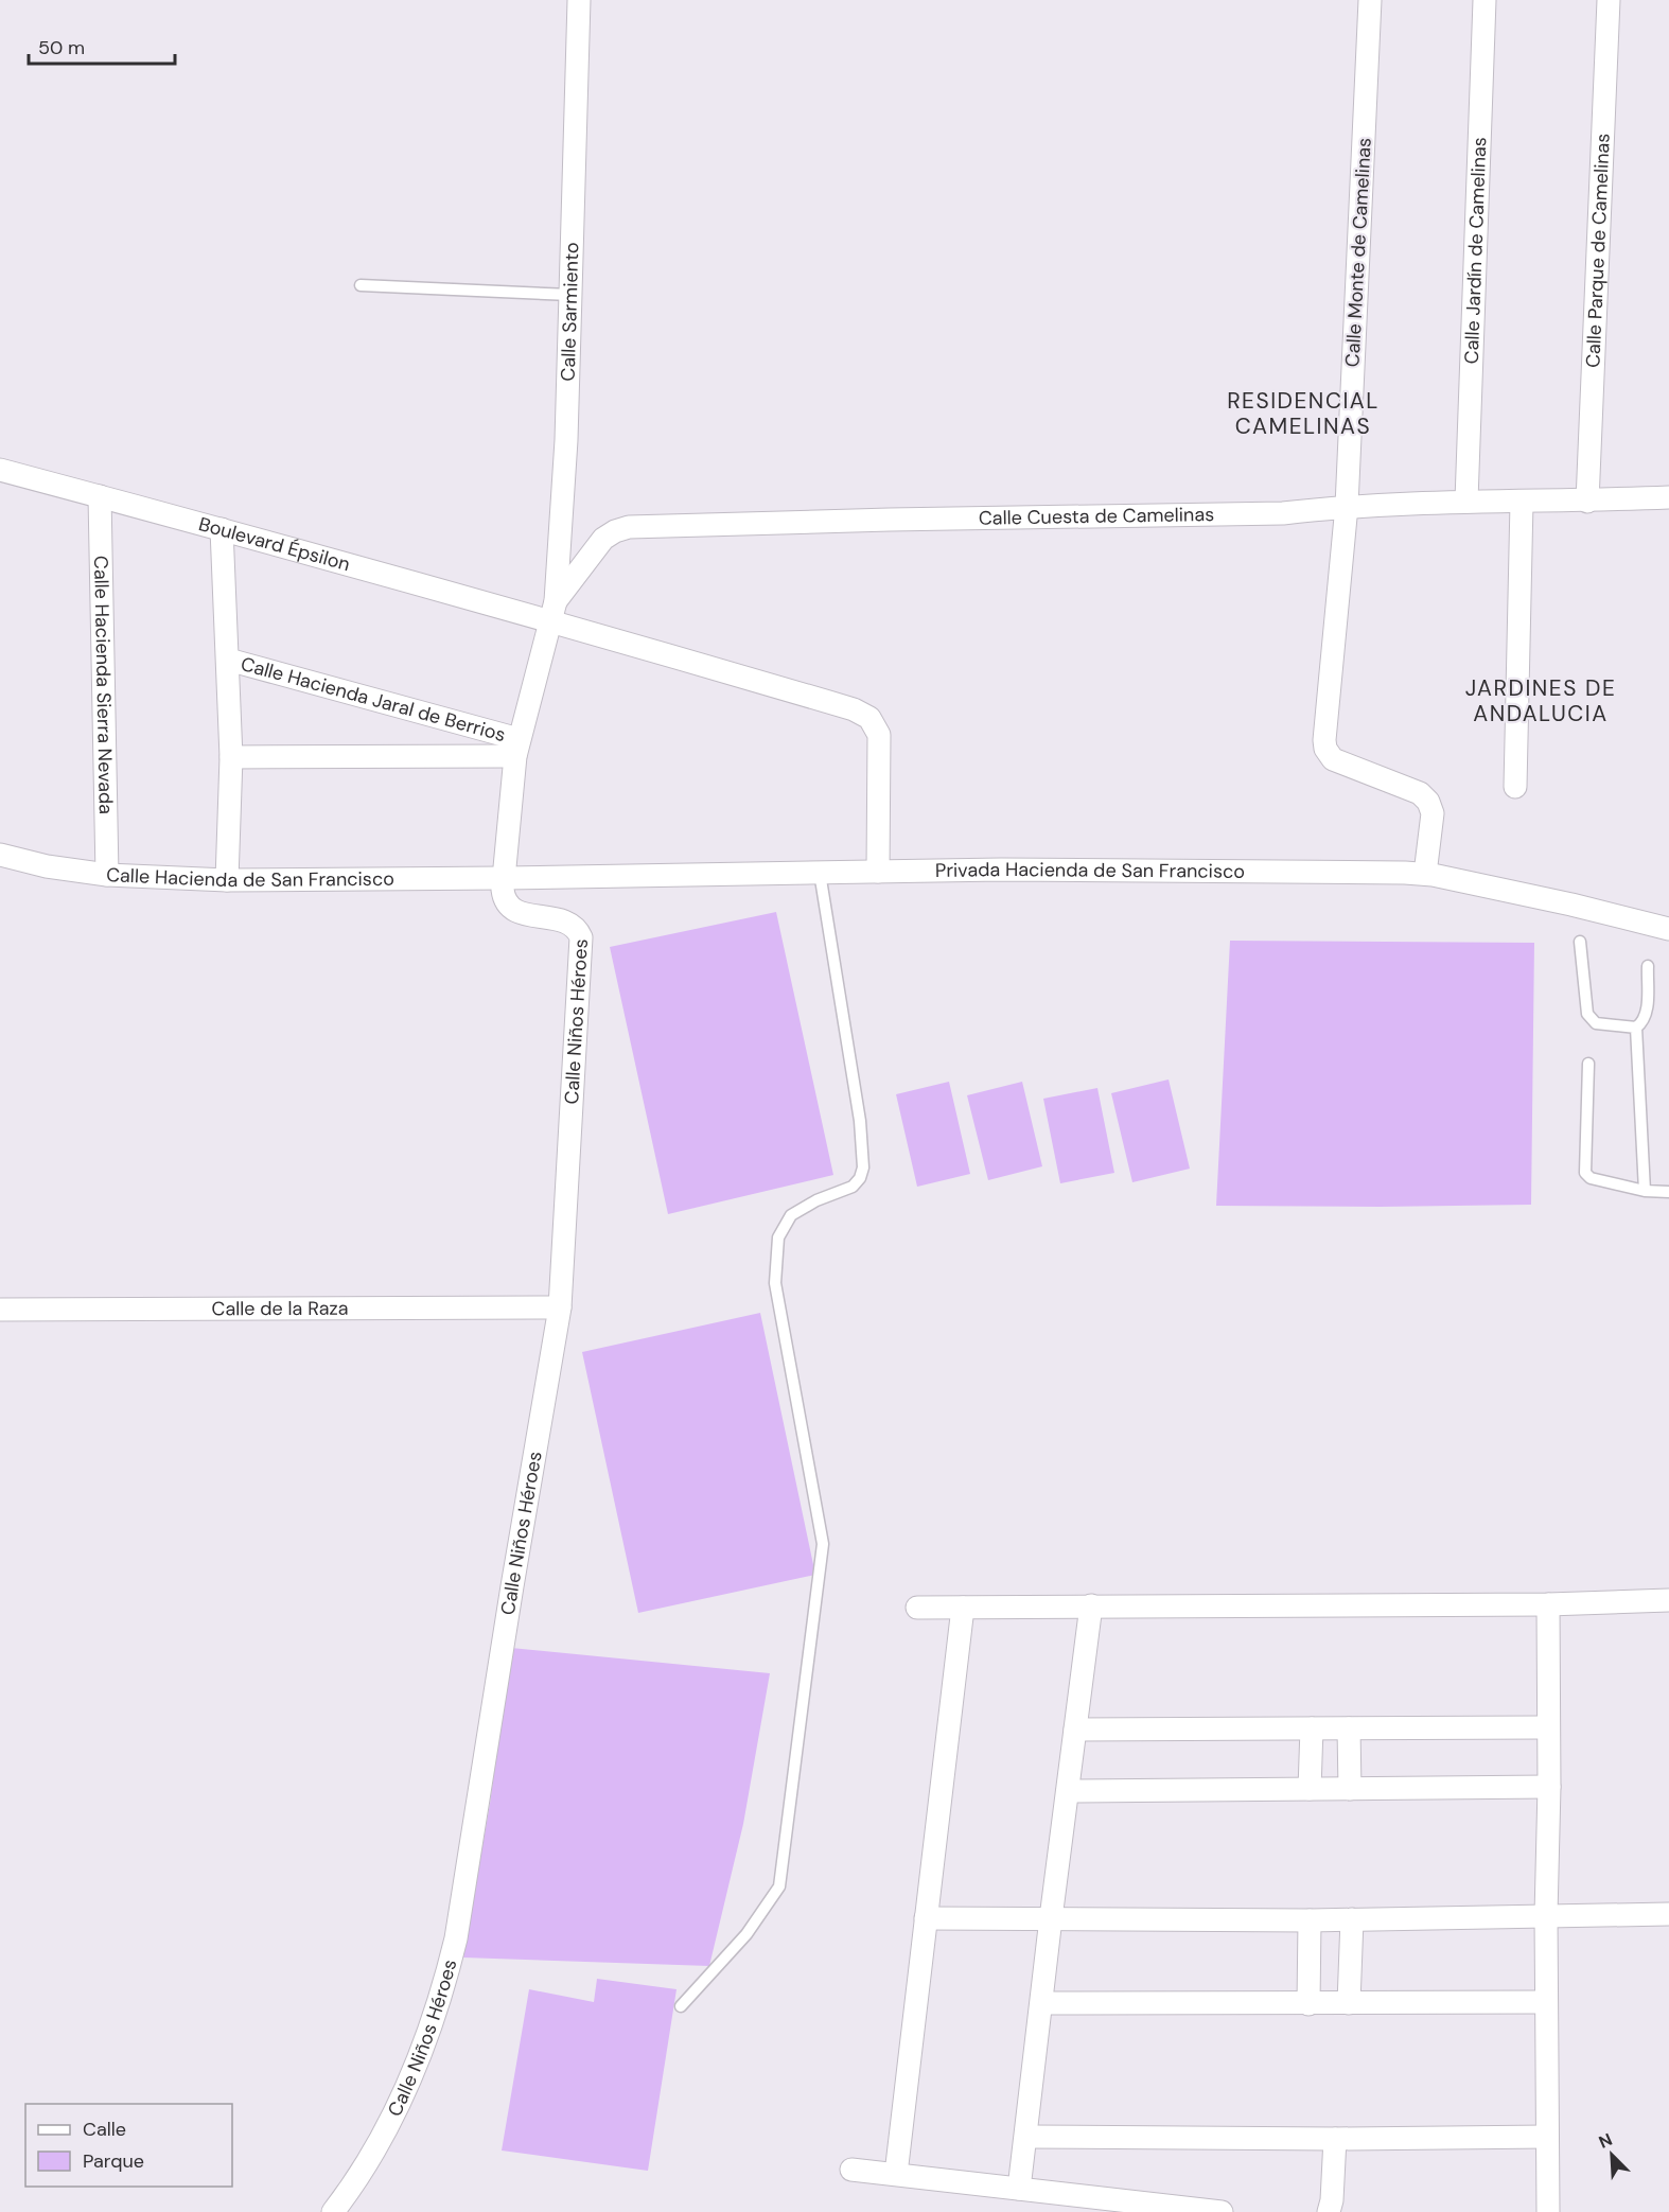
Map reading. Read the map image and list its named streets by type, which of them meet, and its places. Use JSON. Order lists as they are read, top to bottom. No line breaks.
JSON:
{"streets":{"street":["Calle Jardín de Camelinas","Calle Parque de Camelinas","Calle Monte de Camelinas","Calle Sarmiento","Calle Cuesta de Camelinas","Boulevard Épsilon","Calle Hacienda Sierra Nevada","Calle Hacienda Jaral de Berrios","Privada Hacienda de San Francisco","Calle Hacienda de San Francisco","Calle Niños Héroes","Calle de la Raza"]},"crossings":[["Calle Jardín de Camelinas","Calle Cuesta de Camelinas"],["Calle Parque de Camelinas","Calle Cuesta de Camelinas"],["Calle Monte de Camelinas","Calle Cuesta de Camelinas"],["Calle Monte de Camelinas","Privada Hacienda de San Francisco"],["Calle Sarmiento","Calle Cuesta de Camelinas"],["Calle Sarmiento","Boulevard Épsilon"],["Calle Sarmiento","Calle Niños Héroes"],["Calle Cuesta de Camelinas","Boulevard Épsilon"],["Calle Cuesta de Camelinas","Calle Niños Héroes"],["Boulevard Épsilon","Calle Hacienda Sierra Nevada"],["Boulevard Épsilon","Privada Hacienda de San Francisco"],["Boulevard Épsilon","Calle Niños Héroes"],["Calle Hacienda Sierra Nevada","Calle Hacienda de San Francisco"],["Calle Hacienda Jaral de Berrios","Calle Niños Héroes"],["Privada Hacienda de San Francisco","Calle Hacienda de San Francisco"],["Privada Hacienda de San Francisco","Calle Niños Héroes"],["Calle Hacienda de San Francisco","Calle Niños Héroes"],["Calle Niños Héroes","Calle de la Raza"]],"districts":["RESIDENCIAL CAMELINAS","JARDINES DE ANDALUCIA"],"legend":["Calle","Parque"],"scale_bar":"50 m","north":"top left"}
